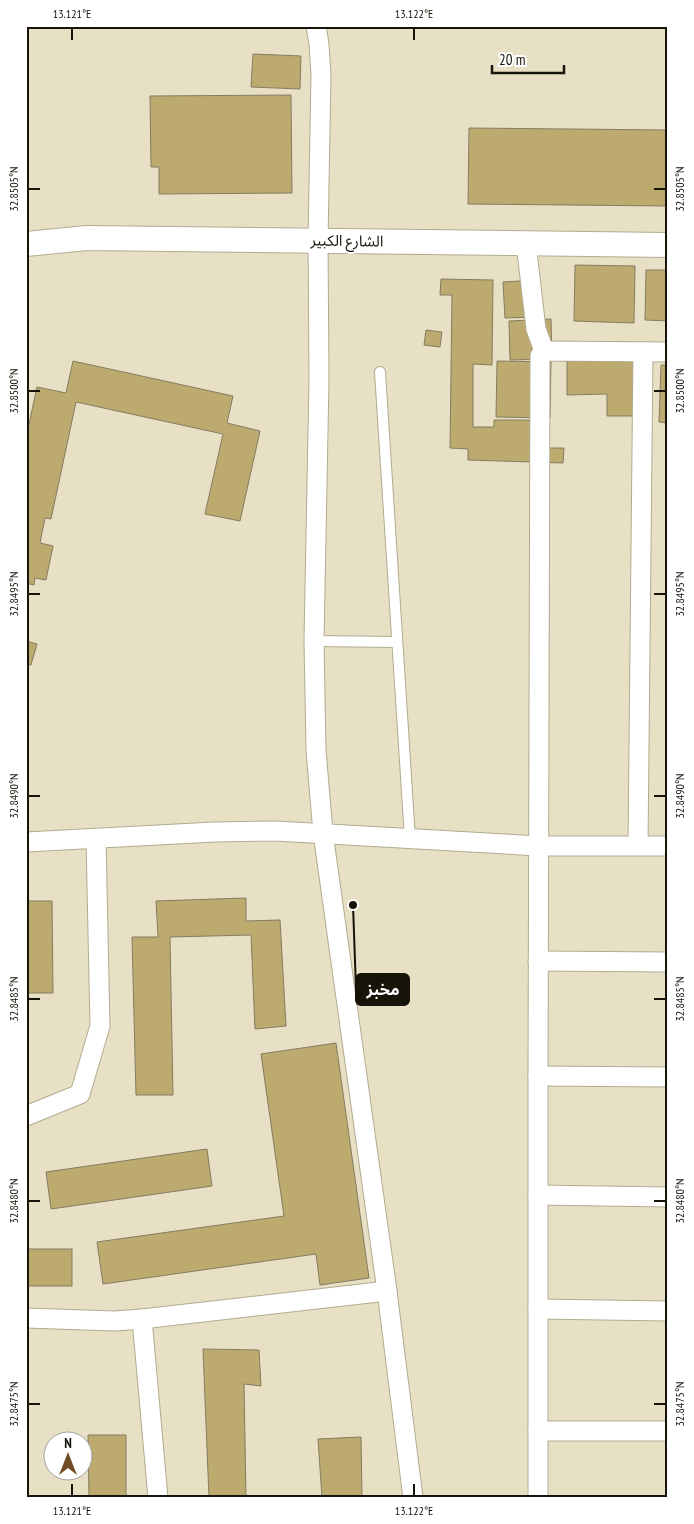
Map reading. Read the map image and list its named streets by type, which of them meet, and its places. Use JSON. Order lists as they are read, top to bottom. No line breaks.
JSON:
{"streets":{"street":["الشارع الكبير"]},"places":["مخبز"],"scale_bar":"20 m","north":"top","coordinates":["13.121°E","13.122°E","32.8505°N","32.8500°N","32.8495°N","32.8490°N","32.8485°N","32.8480°N","32.8475°N"]}
